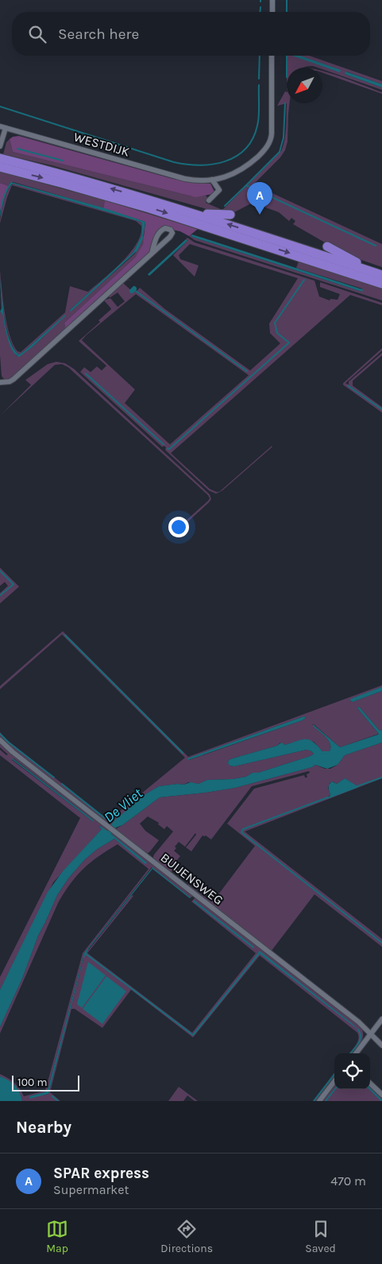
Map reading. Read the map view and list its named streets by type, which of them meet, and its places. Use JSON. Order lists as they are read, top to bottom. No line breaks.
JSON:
{"streets":{"street":["WESTDIJK","BUIJENSWEG"]},"water":["De Vliet"],"scale_bar":"100 m","north":"bottom left","page":{"search":"Search here","pins":"A","scale":"100 m","heading":"Nearby","list":[{"mark":"A","name":"SPAR express","note":"Supermarket","value":"470 m"}],"nav":["Map","Directions","Saved"]}}
